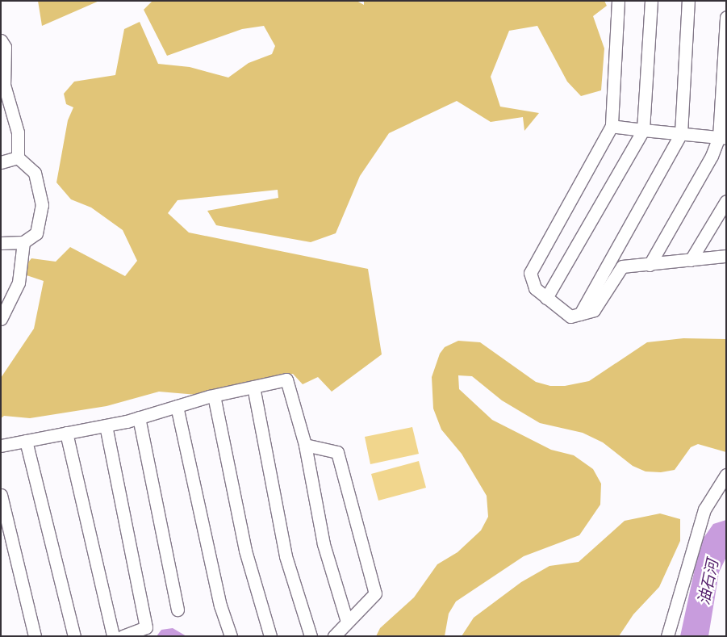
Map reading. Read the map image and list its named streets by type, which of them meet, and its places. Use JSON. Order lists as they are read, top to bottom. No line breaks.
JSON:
{"water":["油石河"]}
